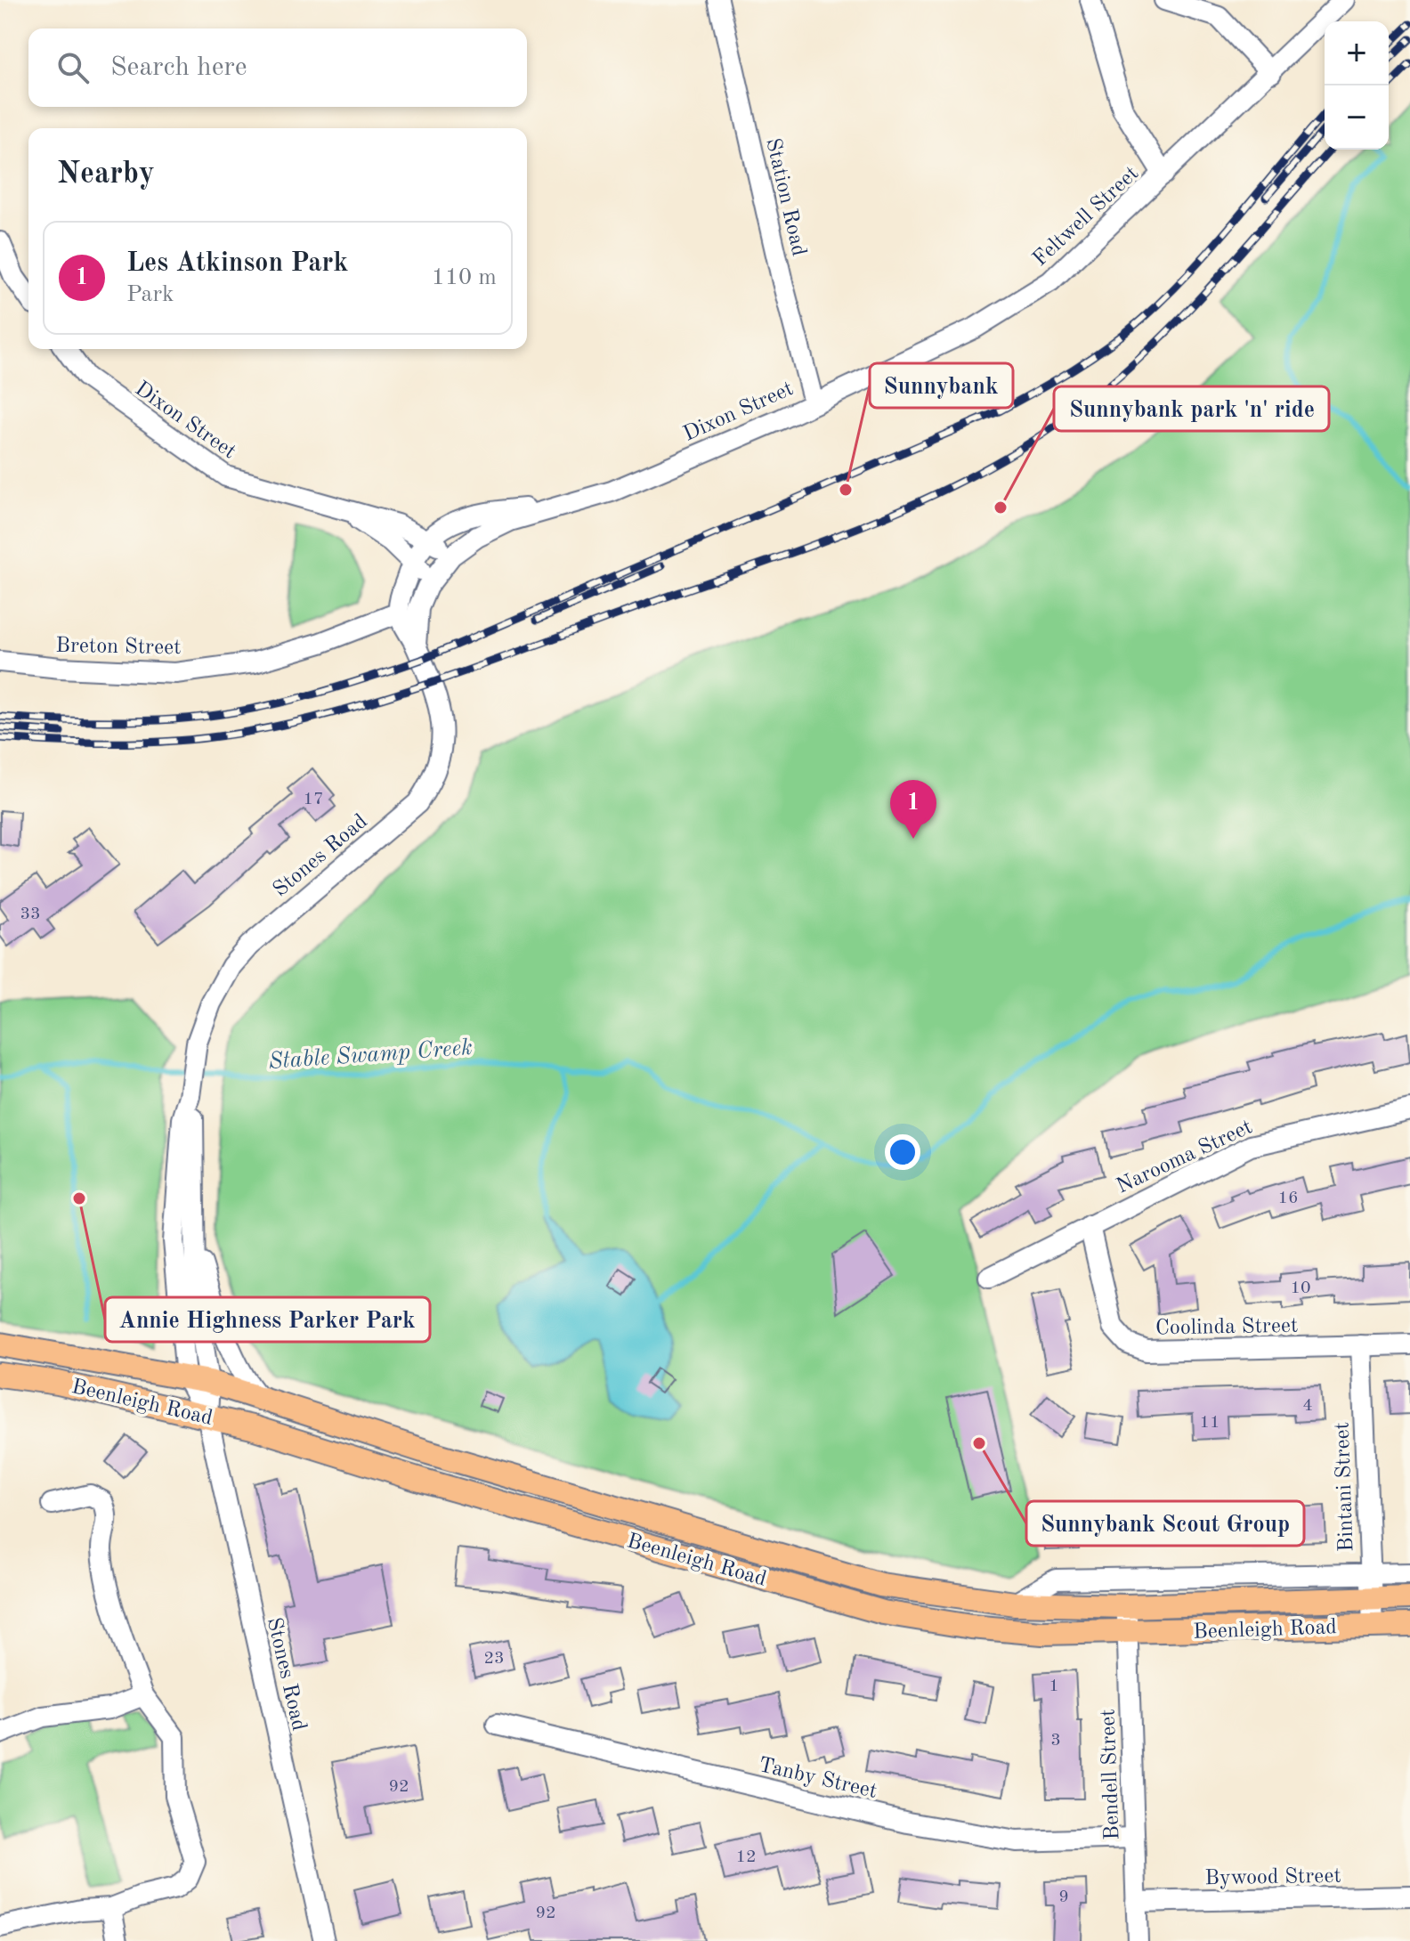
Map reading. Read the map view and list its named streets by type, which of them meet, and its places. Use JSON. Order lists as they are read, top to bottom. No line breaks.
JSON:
{"streets":{"main road":["Beenleigh Road"],"street":["Station Road","Feltwell Street","Dixon Street","Breton Street","Stones Road","Narooma Street","Coolinda Street","Bintani Street","Bendell Street","Tanby Street","Bywood Street"]},"crossings":[["Station Road","Feltwell Street"],["Station Road","Dixon Street"],["Feltwell Street","Dixon Street"],["Dixon Street","Stones Road"],["Breton Street","Stones Road"],["Stones Road","Beenleigh Road"],["Narooma Street","Coolinda Street"],["Coolinda Street","Bintani Street"],["Beenleigh Road","Bintani Street"],["Beenleigh Road","Bendell Street"],["Bendell Street","Tanby Street"],["Bendell Street","Bywood Street"]],"water":["Stable Swamp Creek"],"places":["Sunnybank","Sunnybank park 'n' ride","Annie Highness Parker Park","Sunnybank Scout Group"],"house_numbers":["17","33","16","10","4","11","23","1","3","92","12","9","92"],"page":{"map_buttons":["+","−"],"search":"Search here","heading":"Nearby","list":[{"mark":"1","name":"Les Atkinson Park","note":"Park","value":"110 m"}],"pins":"1"}}
